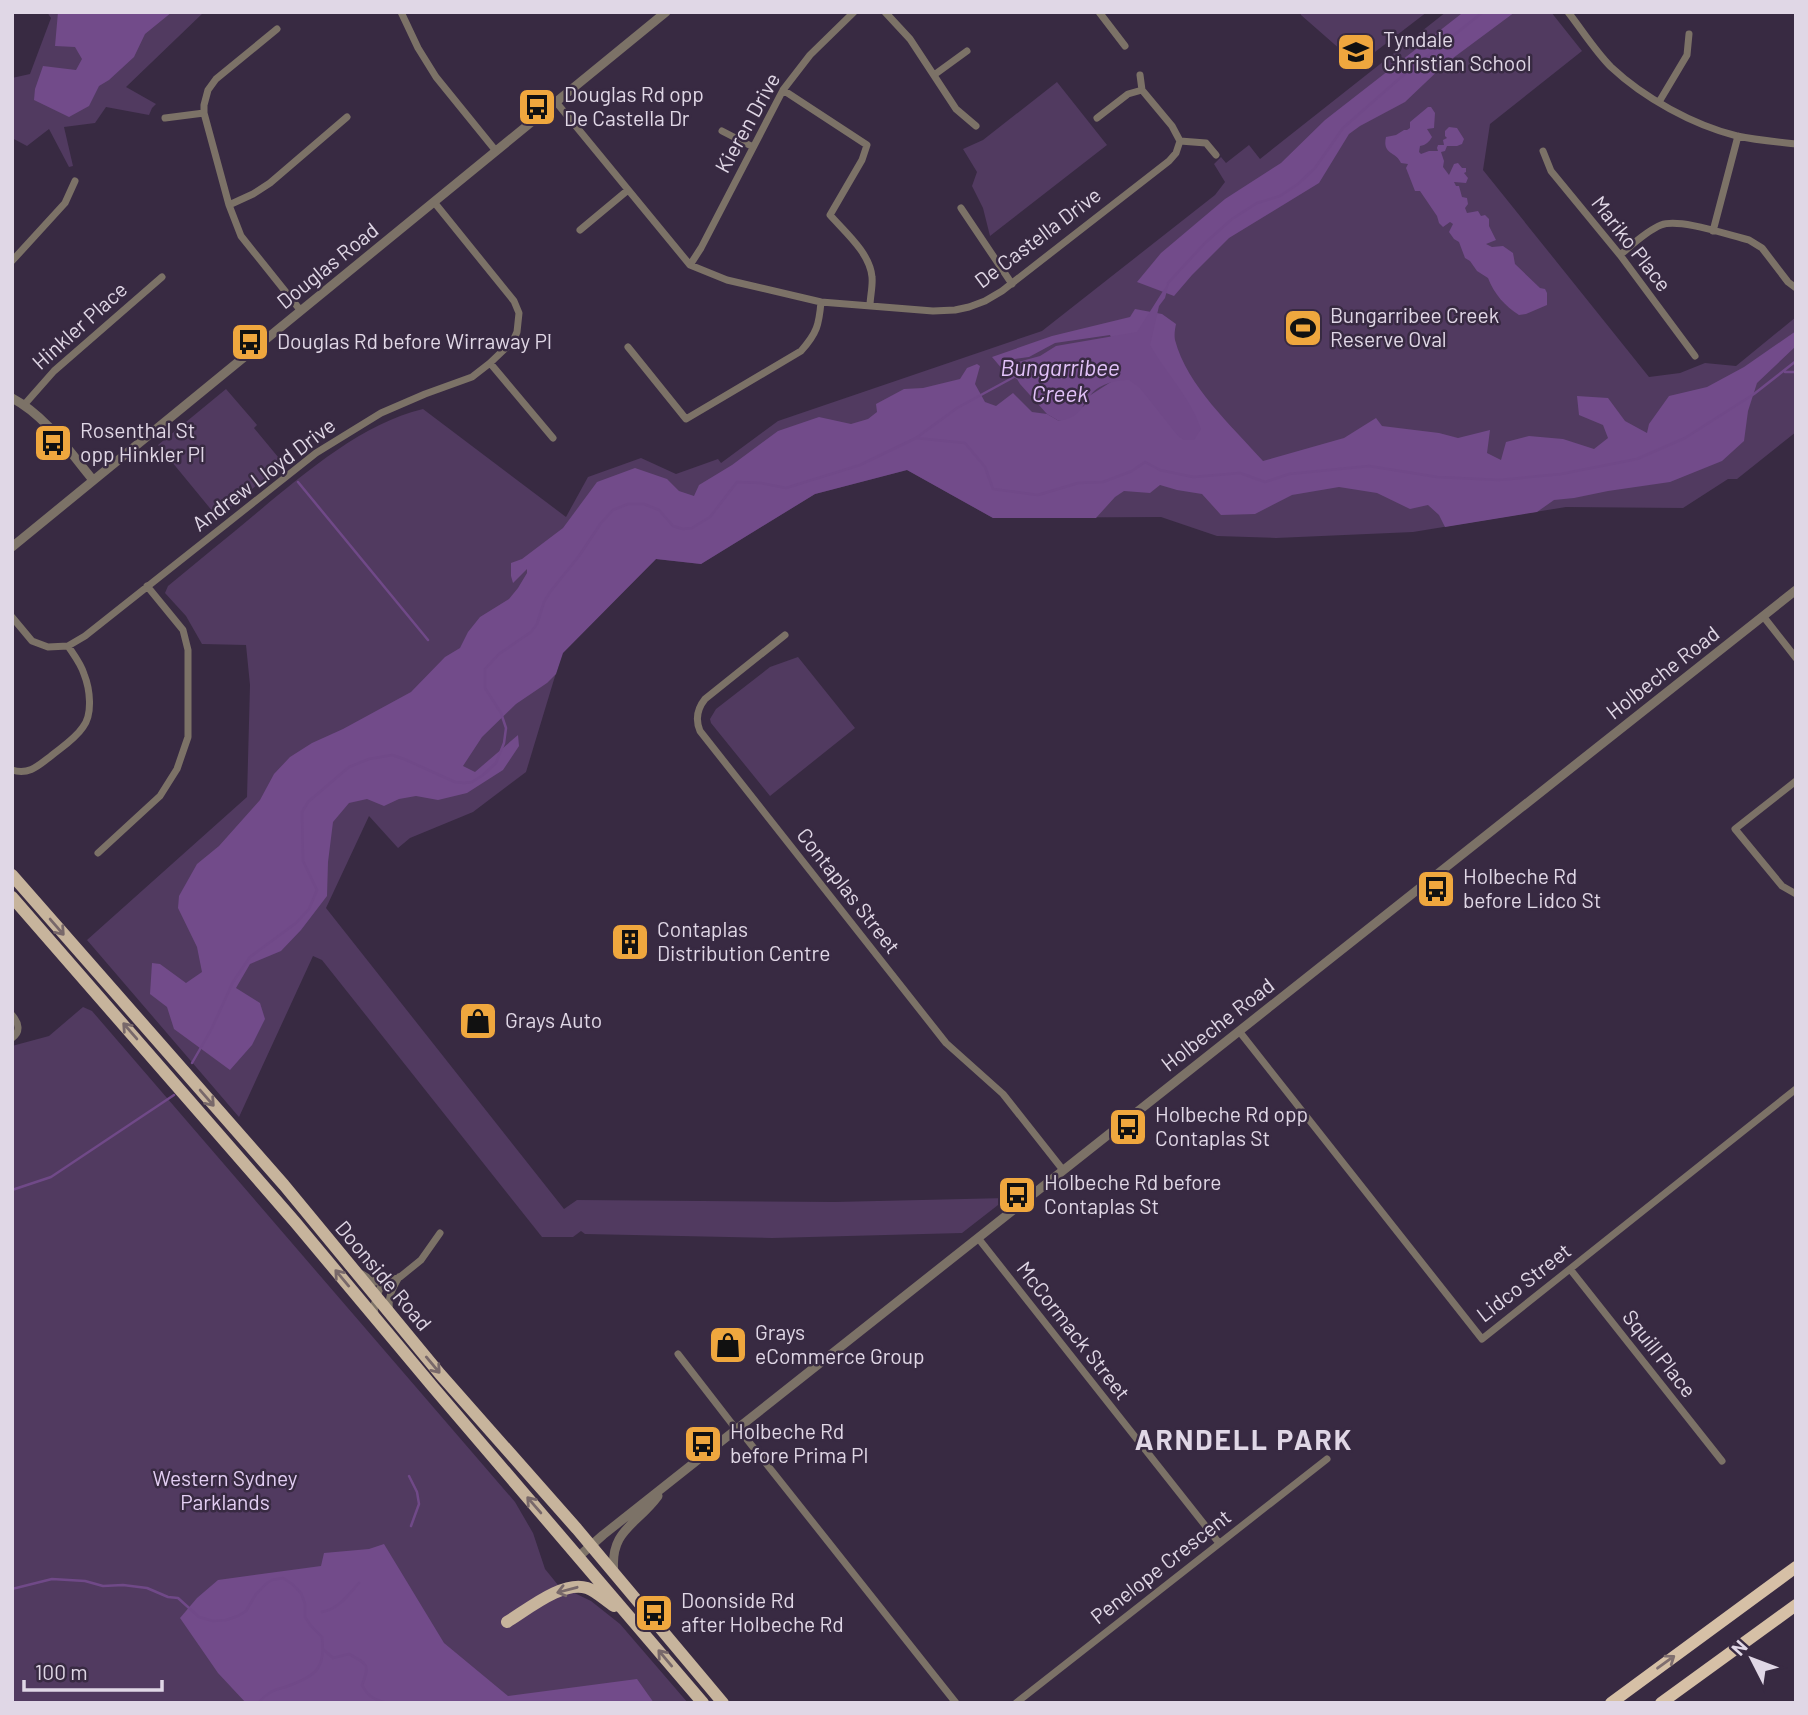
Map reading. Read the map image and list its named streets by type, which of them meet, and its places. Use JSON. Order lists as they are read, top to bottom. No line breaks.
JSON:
{"streets":{"main road":["Doonside Road"],"street":["Kieren Drive","De Castella Drive","Mariko Place","Douglas Road","Hinkler Place","Andrew Lloyd Drive","Holbeche Road","Contaplas Street","Lidco Street","McCormack Street","Squill Place","Penelope Crescent"]},"crossings":[["Kieren Drive","De Castella Drive"],["De Castella Drive","Douglas Road"],["Douglas Road","Andrew Lloyd Drive"],["Holbeche Road","Contaplas Street"],["Holbeche Road","Doonside Road"],["Holbeche Road","Lidco Street"],["Holbeche Road","McCormack Street"],["Lidco Street","Squill Place"],["McCormack Street","Penelope Crescent"]],"districts":["ARNDELL PARK"],"water":["Bungarribee Creek"],"parks":["Western Sydney Parklands"],"places":{"school or university":["Tyndale Christian School"],"bus stop":["Douglas Rd opp De Castella Dr","Douglas Rd before Wirraway Pl","Rosenthal St opp Hinkler Pl","Holbeche Rd before Lidco St","Holbeche Rd opp Contaplas St","Holbeche Rd before Contaplas St","Holbeche Rd before Prima Pl","Doonside Rd after Holbeche Rd"],"sports":["Bungarribee Creek Reserve Oval"],"building":["Contaplas Distribution Centre"],"shop":["Grays Auto","Grays eCommerce Group"]},"scale_bar":"100 m","north":"top left"}
